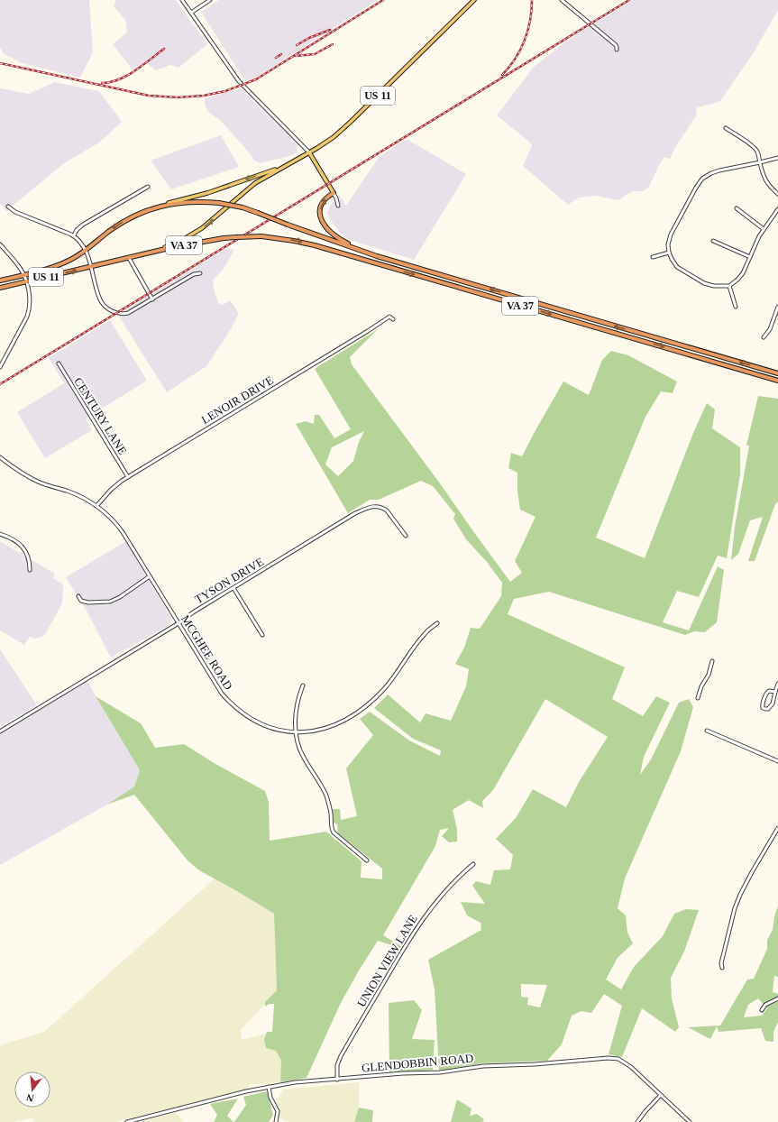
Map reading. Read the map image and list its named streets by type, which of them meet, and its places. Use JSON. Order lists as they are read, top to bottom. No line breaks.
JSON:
{"streets":{"highway":["US 11","VA 37"],"street":["LENOIR DRIVE","CENTURY LANE","TYSON DRIVE","MCGHEE ROAD","UNION VIEW LANE","GLENDOBBIN ROAD"]},"crossings":[["US 11","VA 37"],["LENOIR DRIVE","CENTURY LANE"],["LENOIR DRIVE","MCGHEE ROAD"],["TYSON DRIVE","MCGHEE ROAD"],["UNION VIEW LANE","GLENDOBBIN ROAD"]],"north":"bottom"}
